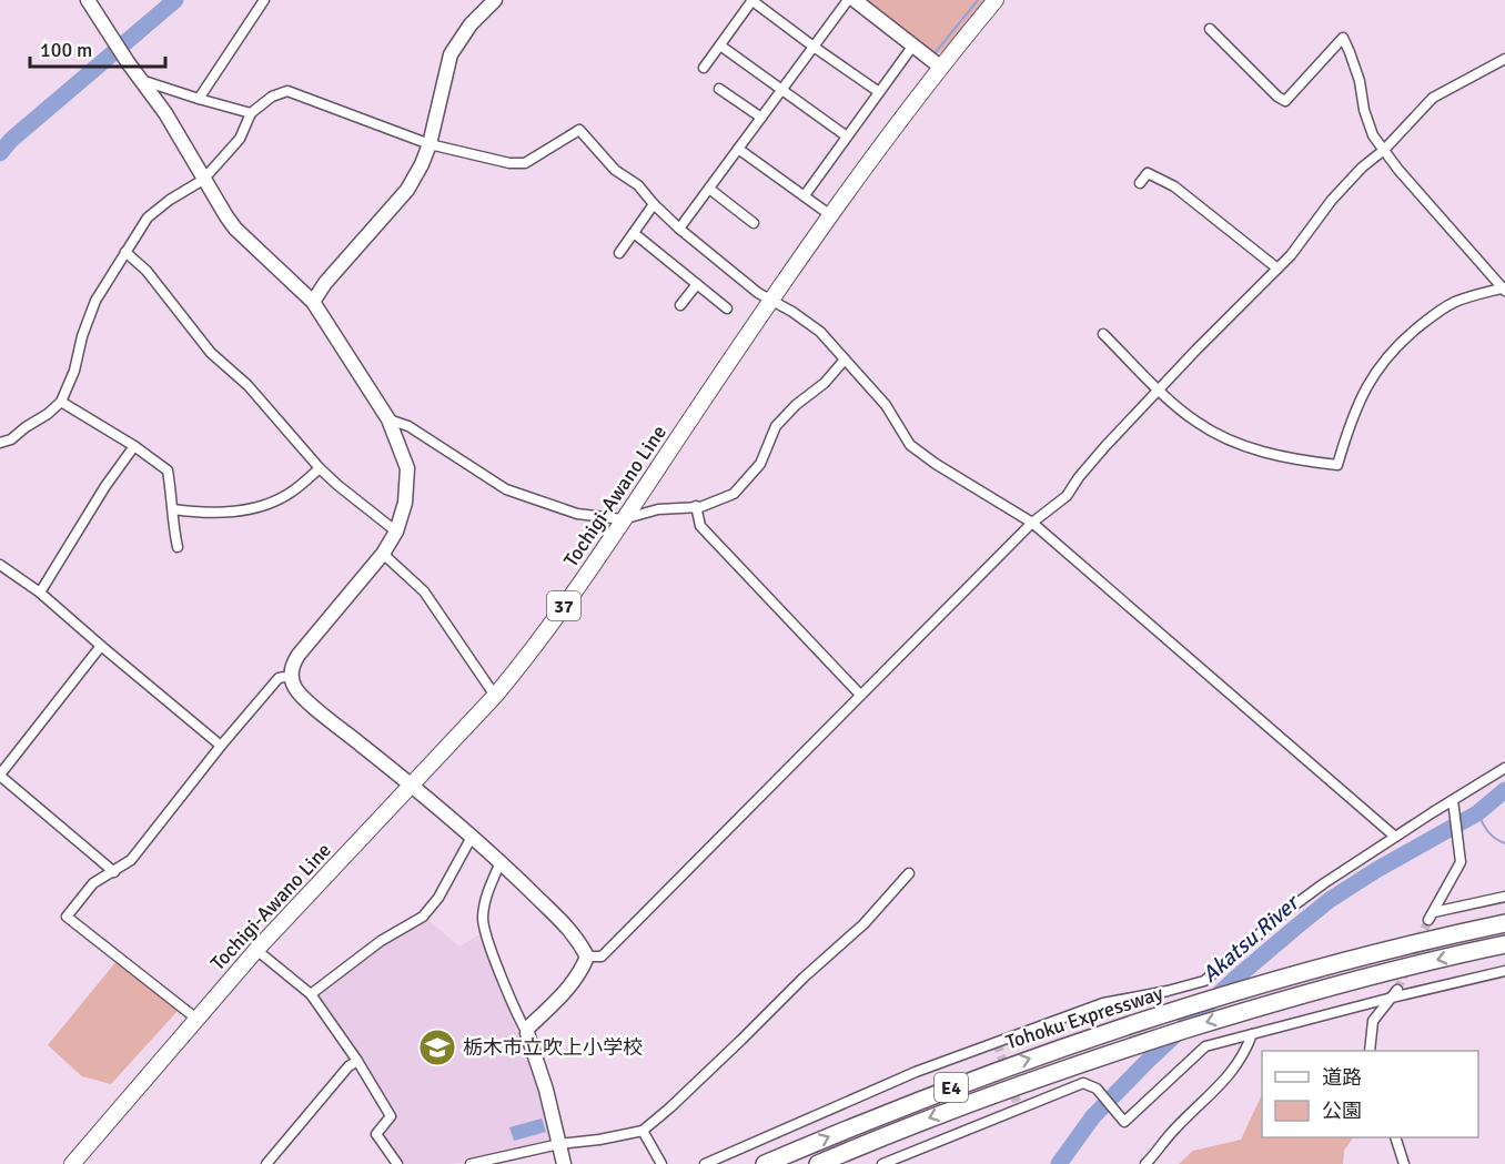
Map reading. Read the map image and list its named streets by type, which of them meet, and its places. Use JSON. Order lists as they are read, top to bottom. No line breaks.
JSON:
{"streets":{"highway":["Tohoku Expressway","E4"],"main road":["Tochigi-Awano Line","37"]},"water":["Akatsu River"],"places":{"school or university":["栃木市立吹上小学校"]},"legend":["道路","公園"],"scale_bar":"100 m"}
